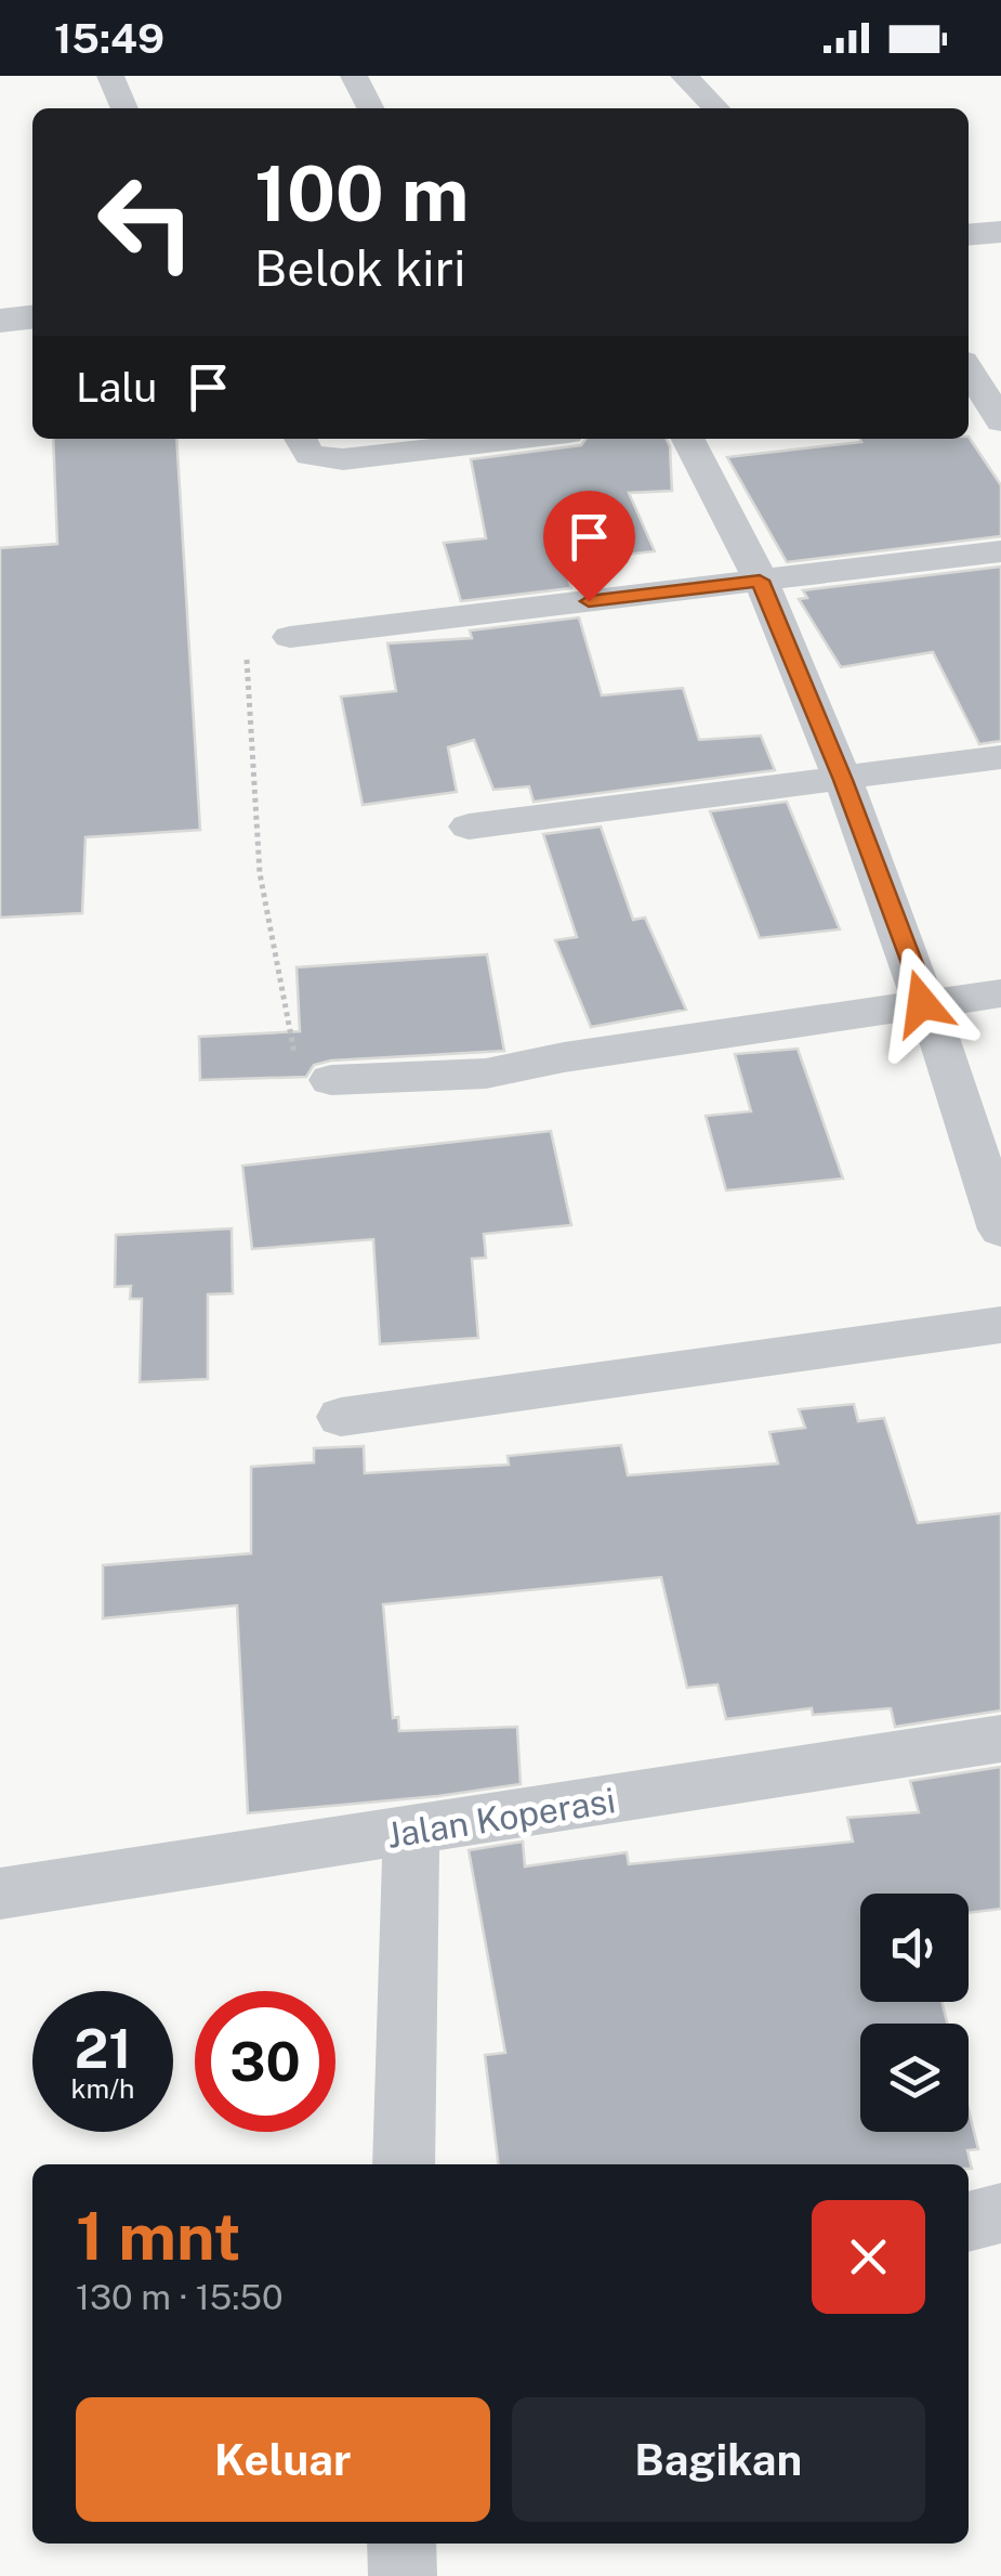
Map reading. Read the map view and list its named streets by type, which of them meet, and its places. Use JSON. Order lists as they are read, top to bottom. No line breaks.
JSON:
{"streets":{"street":["Jalan Koperasi"]},"page":{"status":"15:49","turn":["100 m","Belok kiri"],"then":"Lalu","speed":"21 km/h","limit":"30","heading":["1 mnt","130 m · 15:50"],"buttons":["Keluar","Bagikan"]}}
